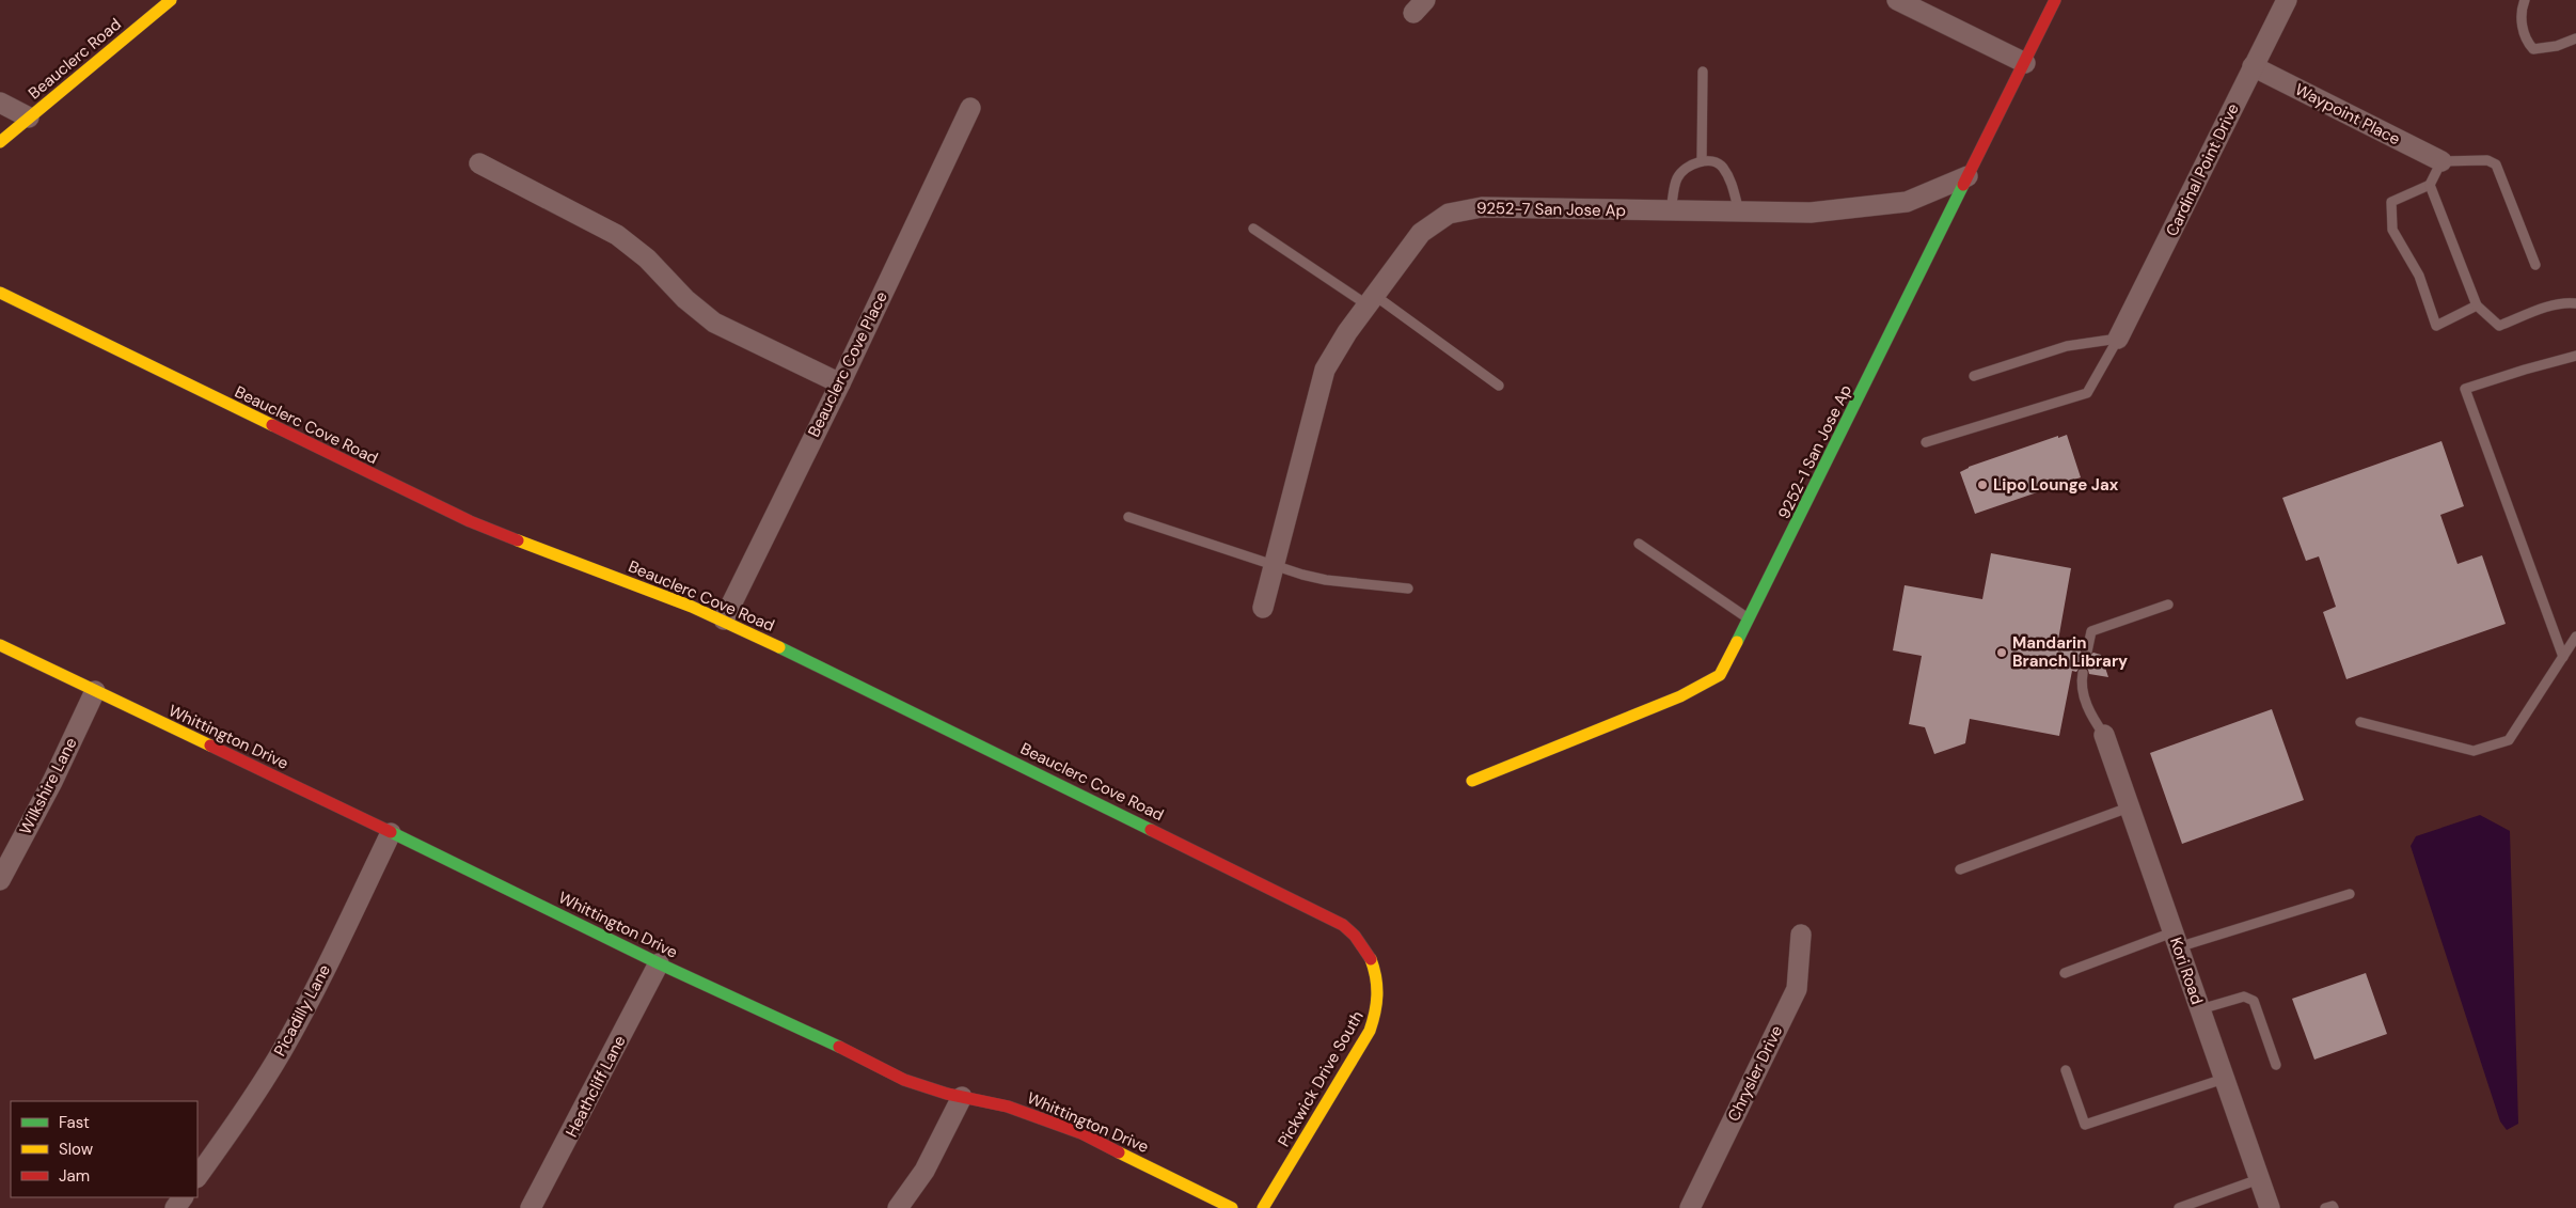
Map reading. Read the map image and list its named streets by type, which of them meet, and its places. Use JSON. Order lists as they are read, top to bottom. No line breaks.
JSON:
{"streets":{"street":["Beauclerc Road","Waypoint Place","Cardinal Point Drive","9252-7 San Jose Ap","Beauclerc Cove Place","Beauclerc Cove Road","9252-1 San Jose Ap","Whittington Drive","Wilkshire Lane","Kori Road","Picadilly Lane","Chrysler Drive","Pickwick Drive South","Heathcliff Lane"]},"crossings":[["Waypoint Place","Cardinal Point Drive"],["9252-7 San Jose Ap","9252-1 San Jose Ap"],["Beauclerc Cove Place","Beauclerc Cove Road"],["Beauclerc Cove Road","Pickwick Drive South"],["Whittington Drive","Wilkshire Lane"],["Whittington Drive","Picadilly Lane"],["Whittington Drive","Heathcliff Lane"]],"places":["Lipo Lounge Jax","Mandarin Branch Library"],"legend":["Fast","Slow","Jam"]}
